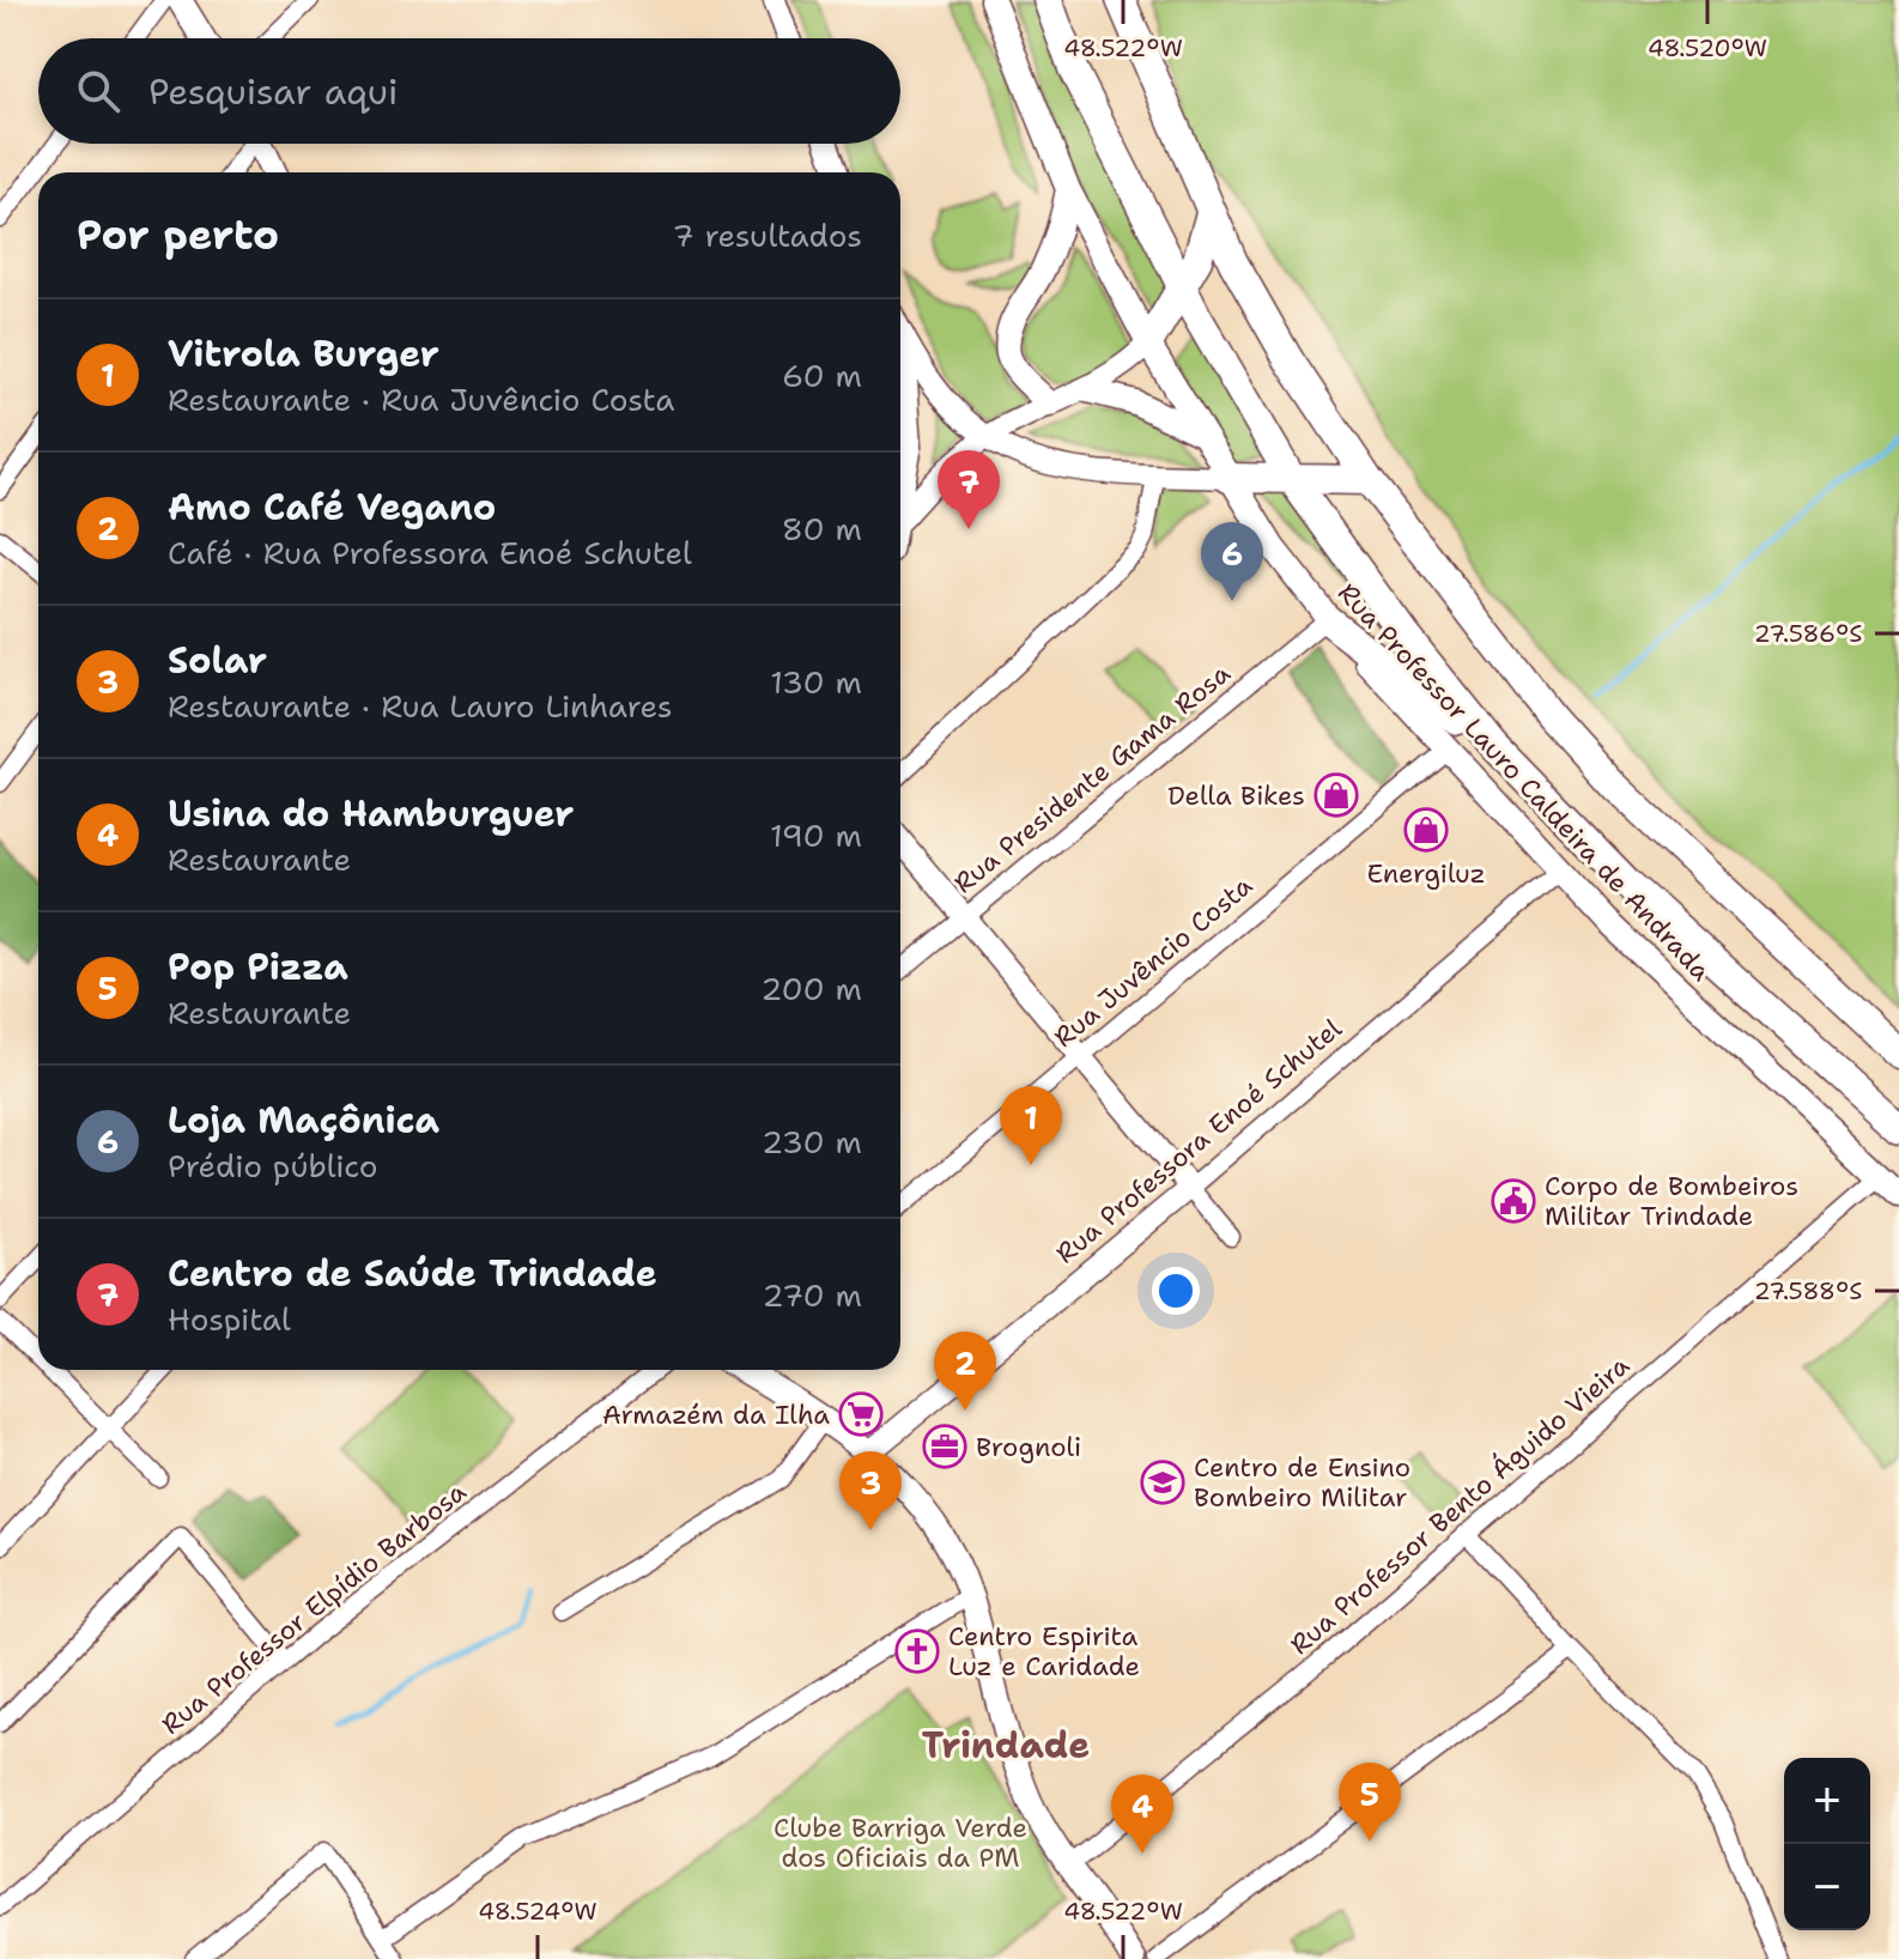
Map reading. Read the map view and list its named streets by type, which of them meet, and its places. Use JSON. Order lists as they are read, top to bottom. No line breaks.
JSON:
{"streets":{"main road":["Rua Professor Lauro Caldeira de Andrada"],"street":["Rua Presidente Gama Rosa","Rua Juvêncio Costa","Rua Professora Enoé Schutel","Rua Professor Bento Águido Vieira","Rua Professor Elpídio Barbosa"]},"crossings":[["Rua Presidente Gama Rosa","Rua Professor Lauro Caldeira de Andrada"],["Rua Professor Lauro Caldeira de Andrada","Rua Juvêncio Costa"],["Rua Professor Lauro Caldeira de Andrada","Rua Professora Enoé Schutel"],["Rua Professor Lauro Caldeira de Andrada","Rua Professor Bento Águido Vieira"]],"districts":["Trindade"],"parks":["Clube Barriga Verde dos Oficiais da PM"],"places":{"shop":["Della Bikes","Energiluz"],"public building":["Corpo de Bombeiros Militar Trindade"],"supermarket":["Armazém da Ilha"],"office":["Brognoli"],"school or university":["Centro de Ensino Bombeiro Militar"],"church":["Centro Espirita Luz e Caridade"]},"page":{"search":"Pesquisar aqui","heading":["Por perto","7 resultados"],"list":[{"mark":"1","name":"Vitrola Burger","note":"Restaurante · Rua Juvêncio Costa","value":"60 m"},{"mark":"2","name":"Amo Café Vegano","note":"Café · Rua Professora Enoé Schutel","value":"80 m"},{"mark":"3","name":"Solar","note":"Restaurante · Rua Lauro Linhares","value":"130 m"},{"mark":"4","name":"Usina do Hamburguer","note":"Restaurante","value":"190 m"},{"mark":"5","name":"Pop Pizza","note":"Restaurante","value":"200 m"},{"mark":"6","name":"Loja Maçônica","note":"Prédio público","value":"230 m"},{"mark":"7","name":"Centro de Saúde Trindade","note":"Hospital","value":"270 m"}],"pins":["7","6","1","2","3","5","4"],"map_buttons":["+","−"]},"coordinates":["48.522°W","48.520°W","27.586°S","27.588°S","48.524°W"]}
